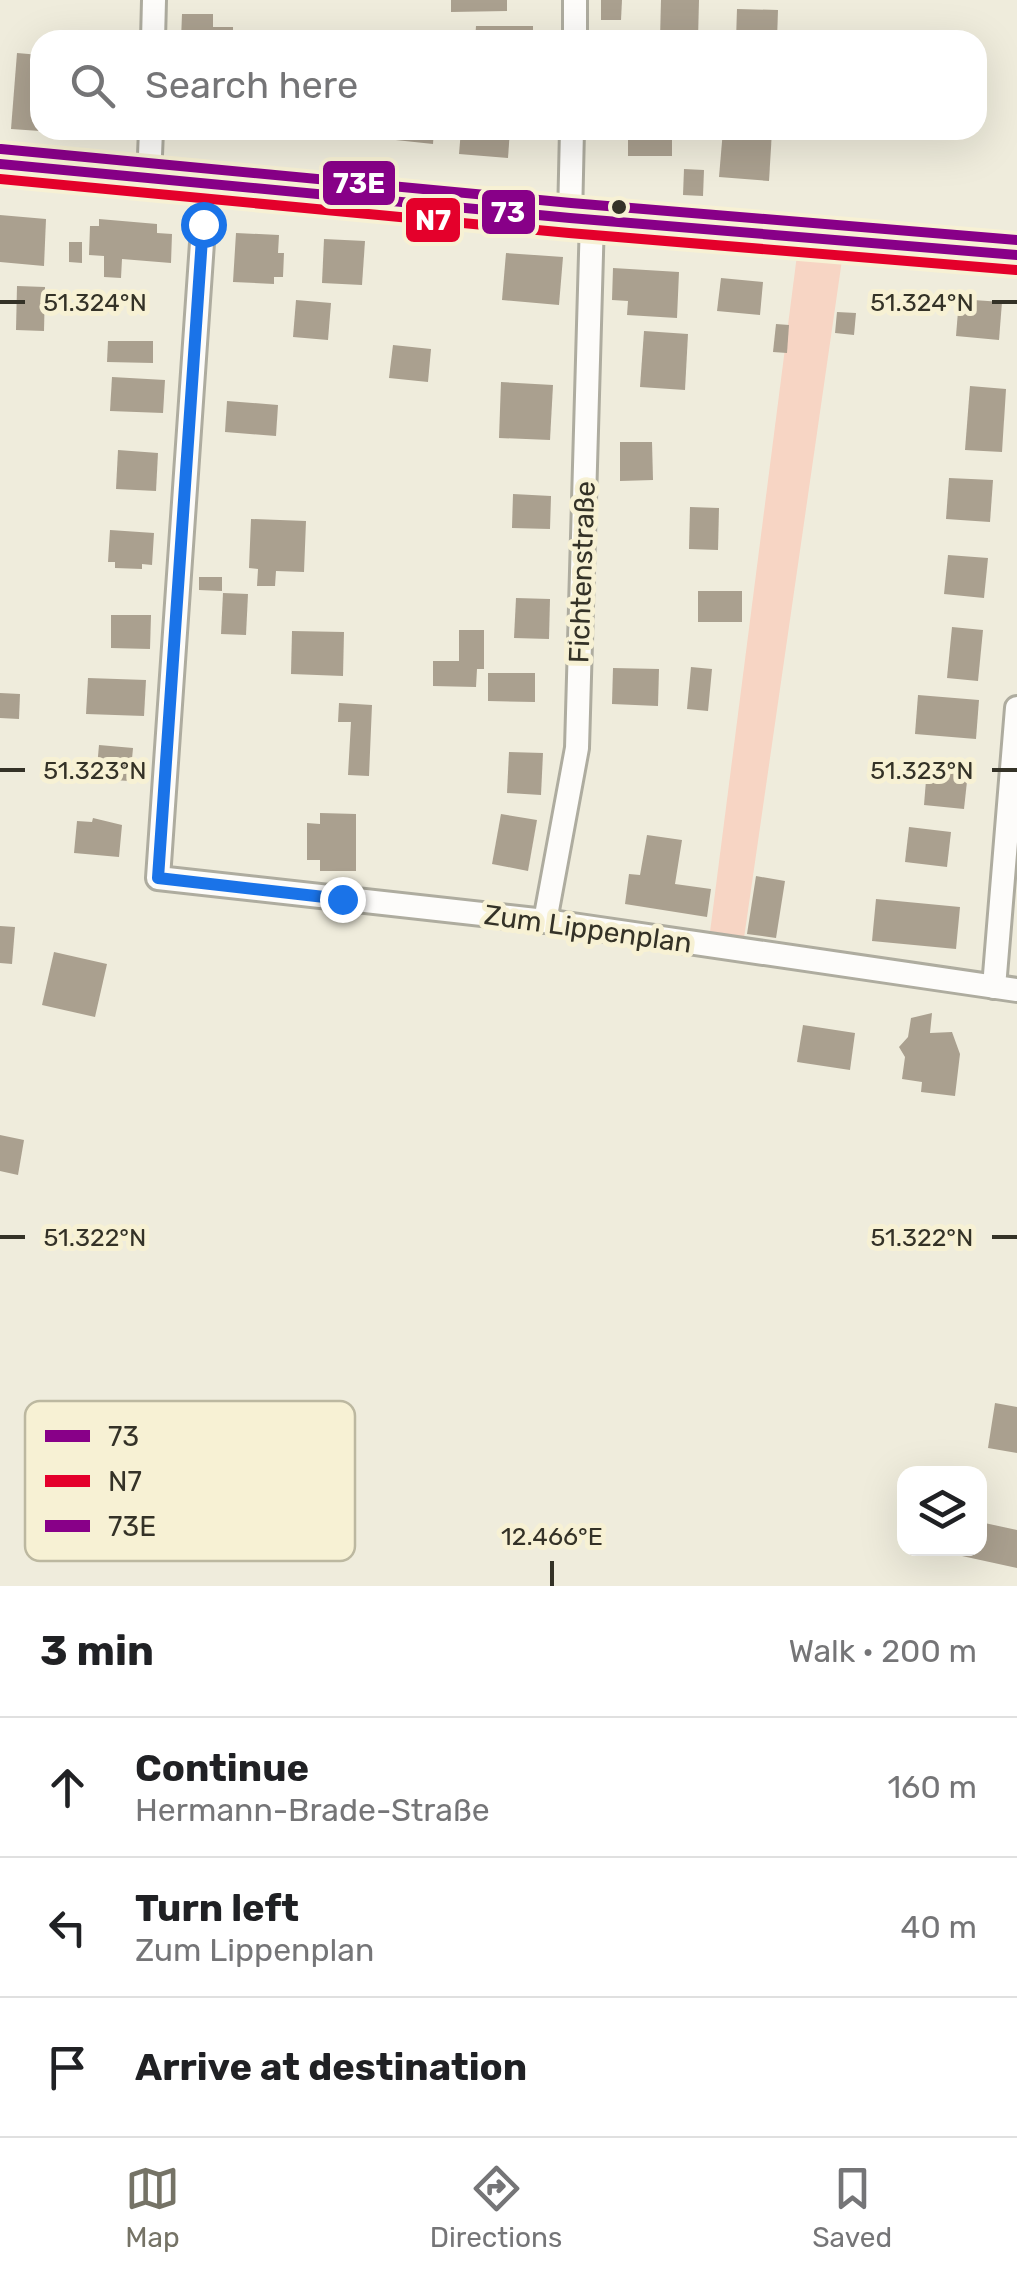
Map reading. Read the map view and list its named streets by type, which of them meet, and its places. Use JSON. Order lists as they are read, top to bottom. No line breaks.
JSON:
{"streets":{"street":["Fichtenstraße","Zum Lippenplan"]},"crossings":[["Fichtenstraße","Zum Lippenplan"]],"lines":["transit line 73E","transit line 73","transit line N7"],"legend":["73","N7","73E"],"page":{"search":"Search here","heading":["3 min","Walk · 200 m"],"list":[["Continue","Hermann-Brade-Straße","160 m"],["Turn left","Zum Lippenplan","40 m"],"Arrive at destination"],"nav":["Map","Directions","Saved"]},"coordinates":["51.324°N","51.323°N","51.322°N","12.466°E"]}
